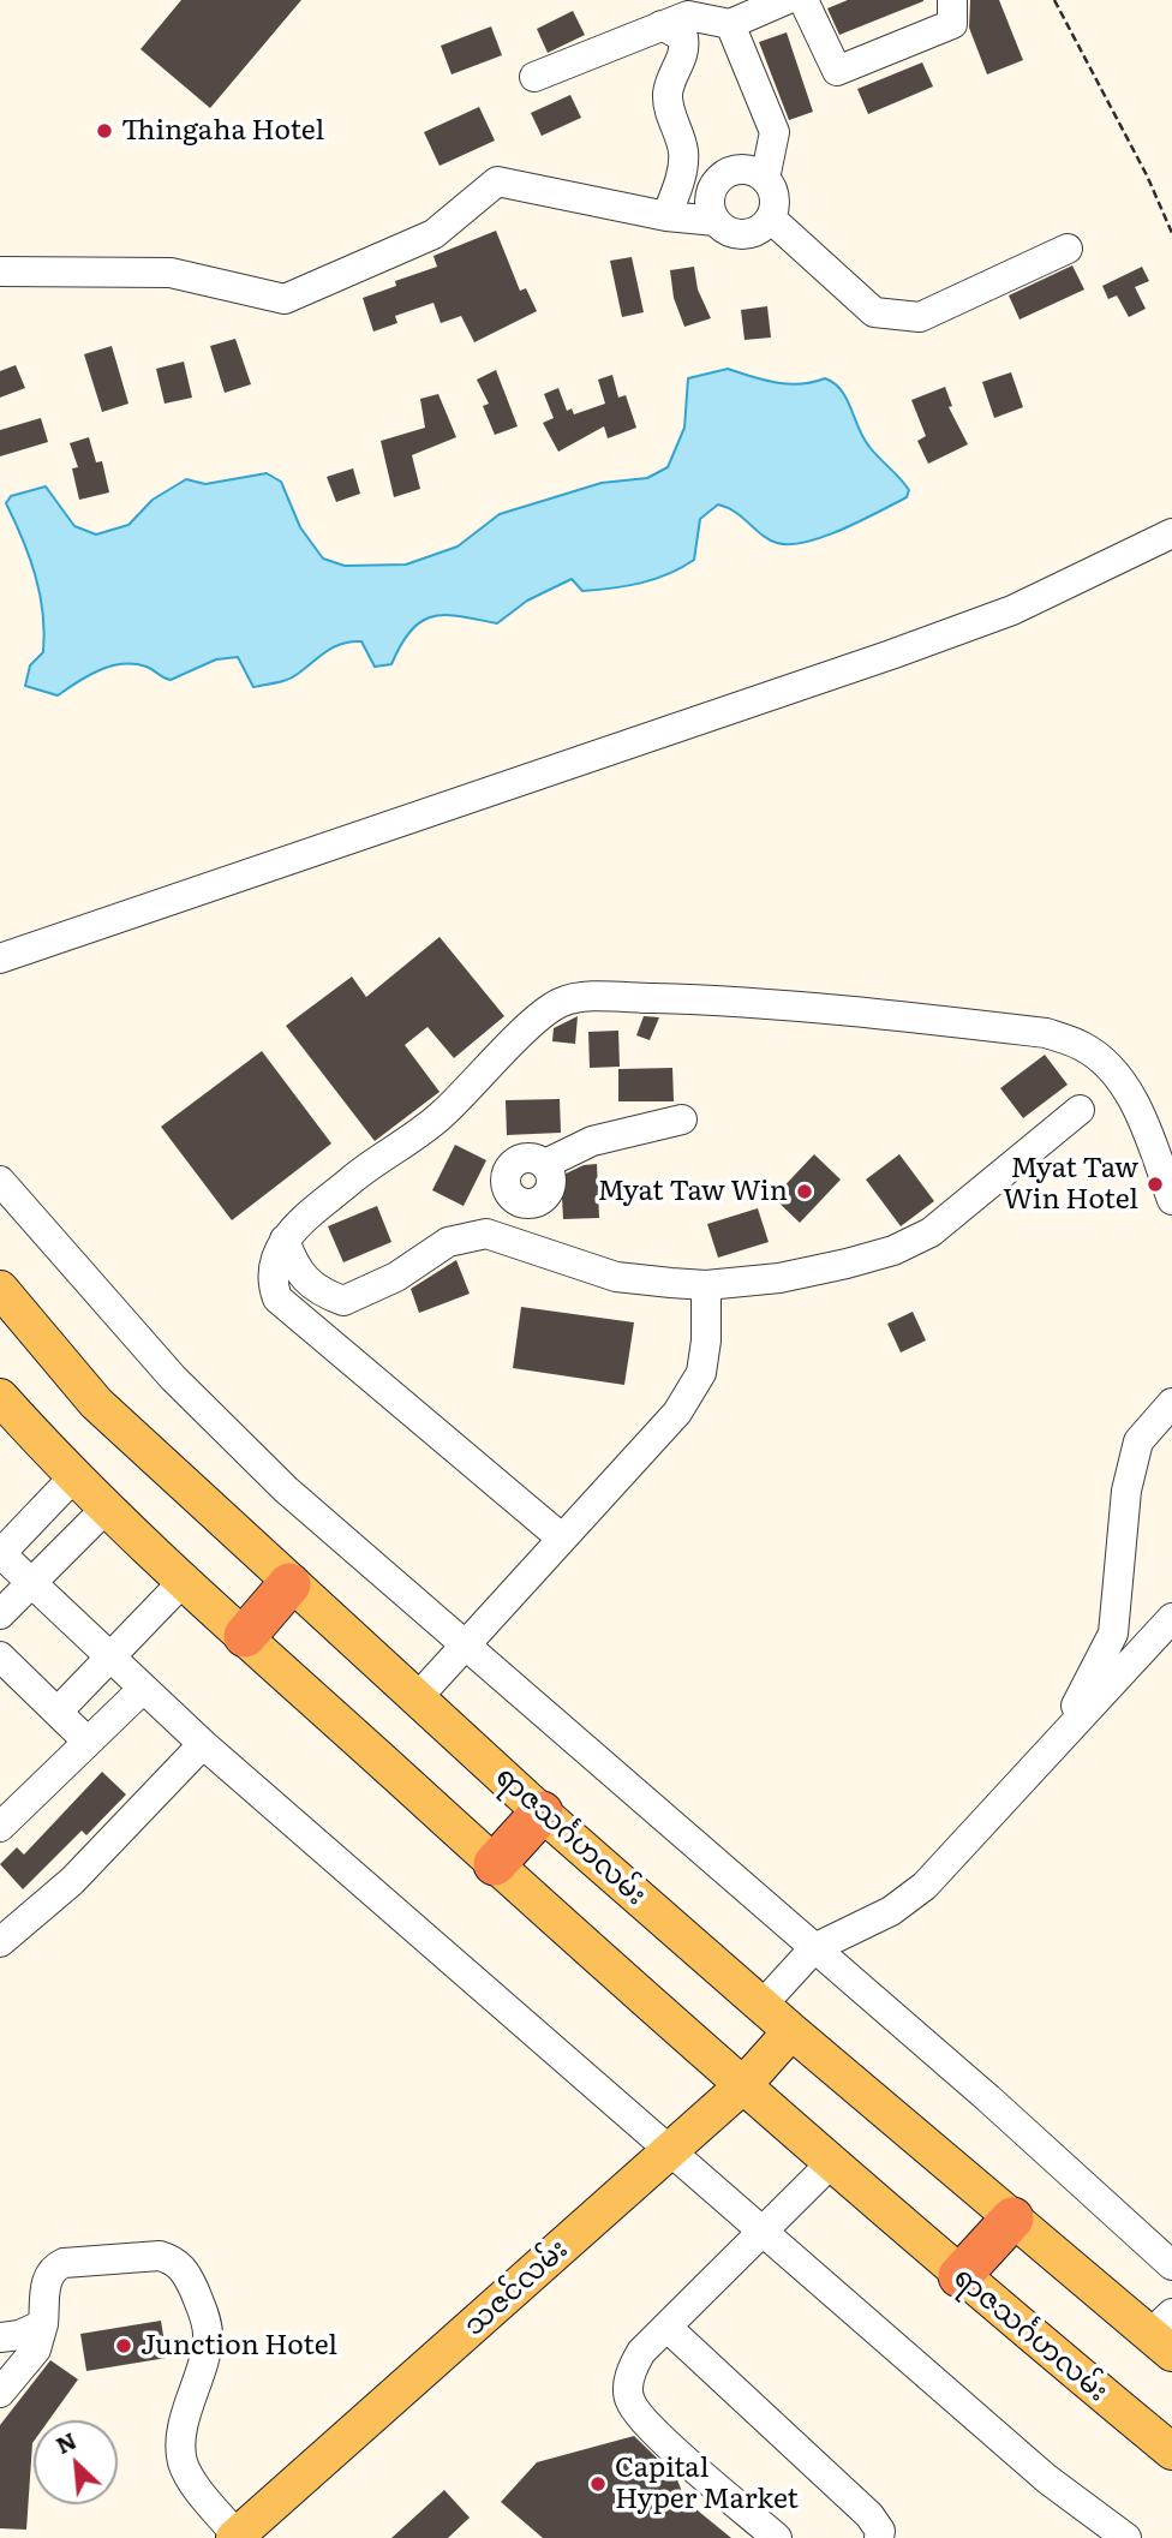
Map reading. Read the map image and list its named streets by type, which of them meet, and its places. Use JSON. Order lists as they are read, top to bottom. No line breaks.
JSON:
{"streets":{"main road":["ရာဇသင်္ဂဟလမ်း","သဇင်လမ်း"]},"crossings":[["ရာဇသင်္ဂဟလမ်း","သဇင်လမ်း"]],"places":["Thingaha Hotel","Myat Taw Win Hotel","Myat Taw Win","Junction Hotel","Capital Hyper Market"],"north":"top left"}
